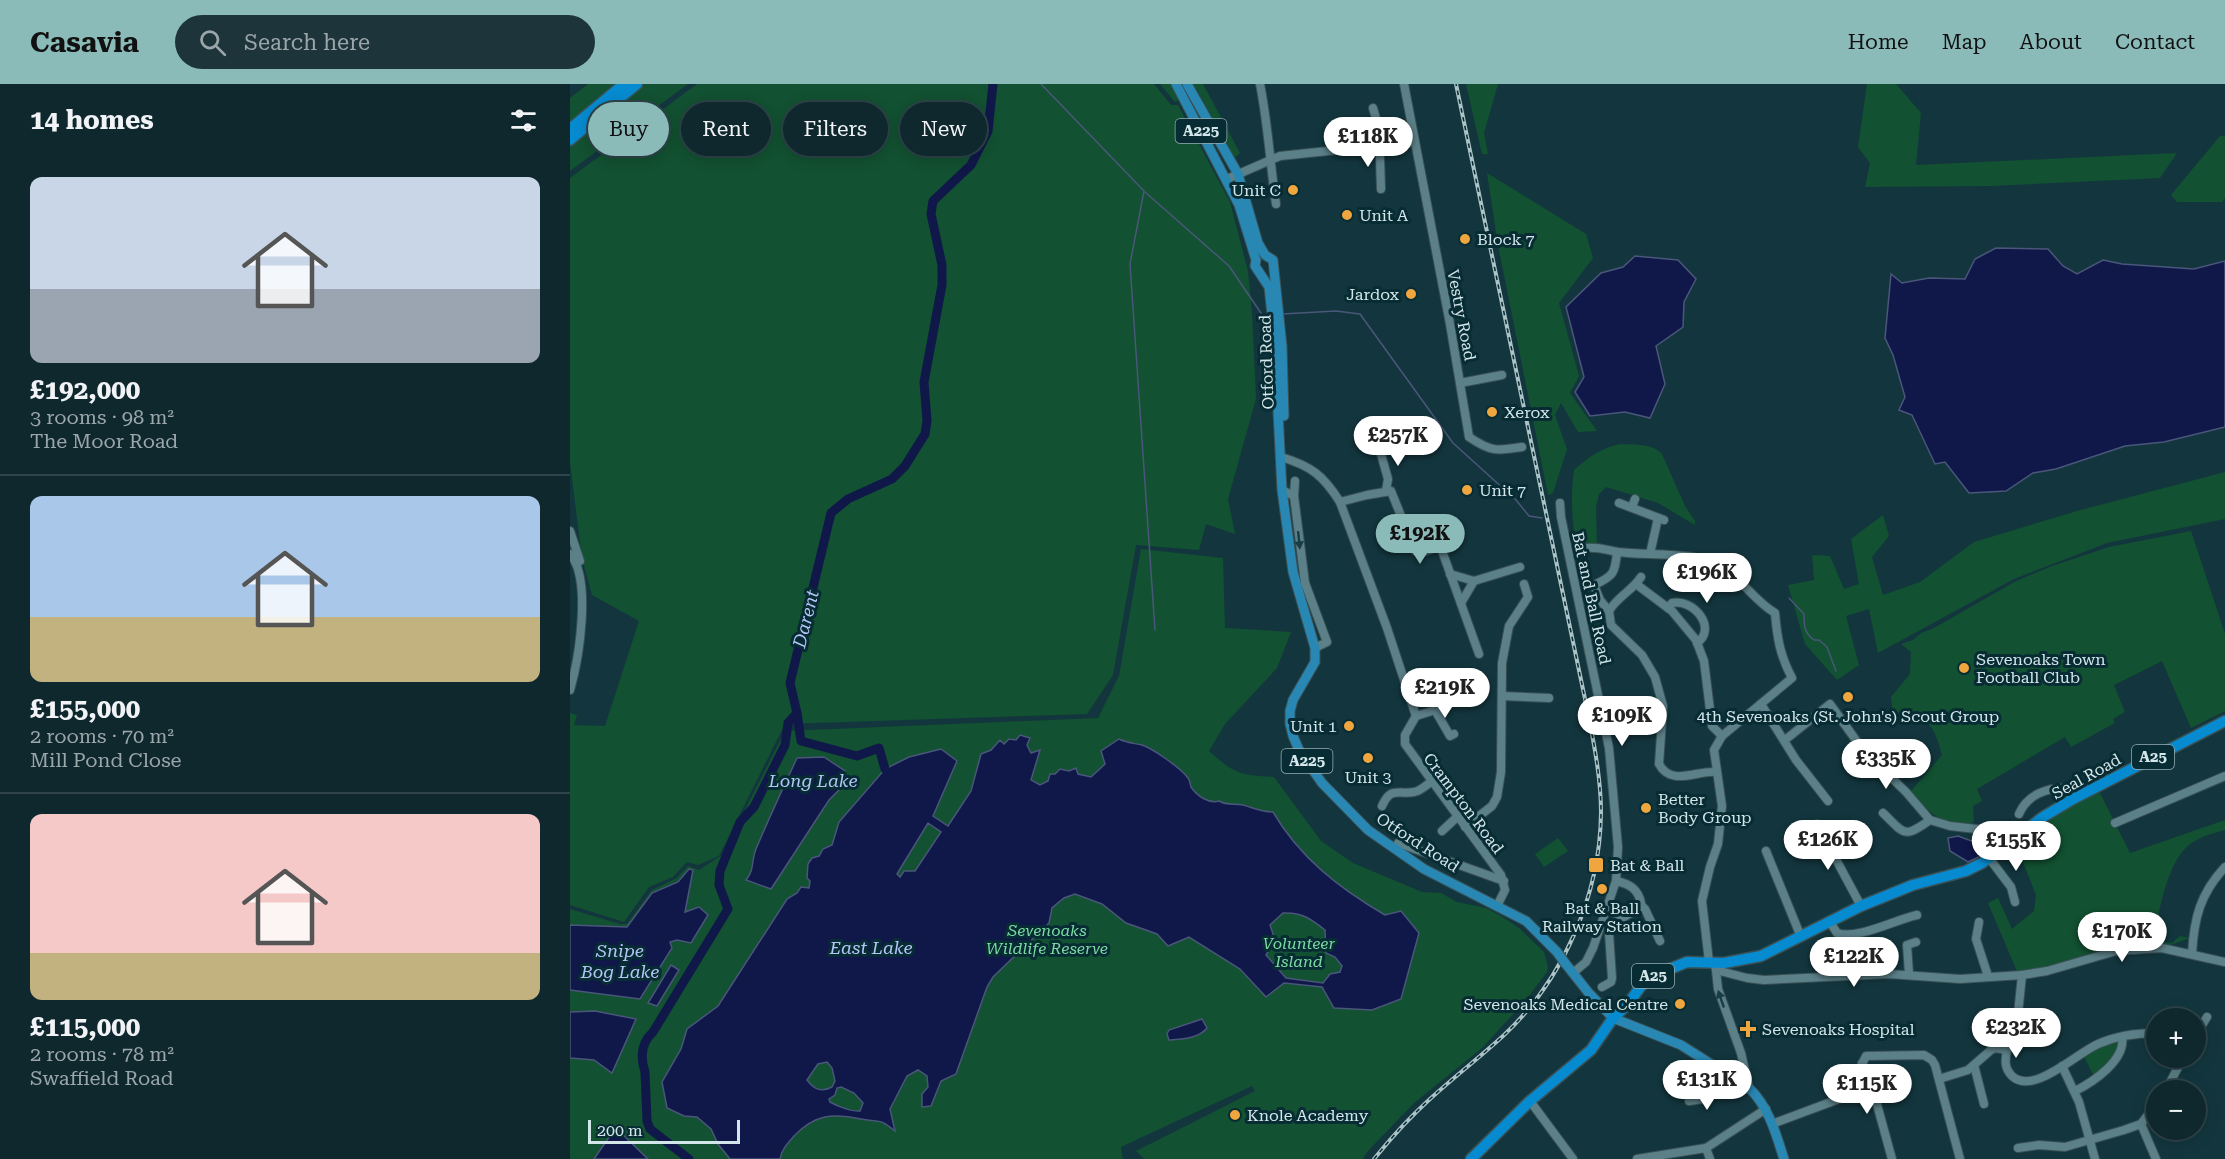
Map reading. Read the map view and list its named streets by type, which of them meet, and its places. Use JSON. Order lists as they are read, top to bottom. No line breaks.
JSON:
{"streets":{"highway":["A25","Seal Road"],"main road":["A225","Otford Road"],"street":["Vestry Road","Bat and Ball Road","Crampton Road"]},"crossings":[["A225","Otford Road"],["A225","A25"],["A225","Seal Road"],["Otford Road","Bat and Ball Road"],["Otford Road","A25"],["Otford Road","Seal Road"],["Otford Road","Crampton Road"],["A25","Seal Road"]],"water":["Darent","Long Lake","East Lake","Snipe Bog Lake"],"parks":["Sevenoaks Wildlife Reserve","Volunteer Island"],"places":{"other":["Unit C","Unit A","Block 7","Jardox","Xerox","Unit 7","Sevenoaks Town Football Club","4th Sevenoaks (St. John's) Scout Group","Unit 1","Unit 3","Better Body Group","Bat & Ball Railway Station","Sevenoaks Medical Centre","Knole Academy"],"transit":["Bat & Ball"],"health":["Sevenoaks Hospital"]},"scale_bar":"200 m","page":{"header":"Casavia","search":"Search here","nav":["Home","Map","About","Contact"],"heading":"14 homes","chip":["Buy","Rent","Filters","New"],"price":["£118K","£257K","£192K","£196K","£219K","£109K","£335K","£126K","£155K","£170K","£122K","£232K","£131K","£115K"],"list":[{"name":"£192,000","note":"3 rooms · 98 m² · The Moor Road"},{"name":"£155,000","note":"2 rooms · 70 m² · Mill Pond Close"},{"name":"£115,000","note":"2 rooms · 78 m² · Swaffield Road"}],"map_buttons":["+","−"],"scale":"200 m"}}
